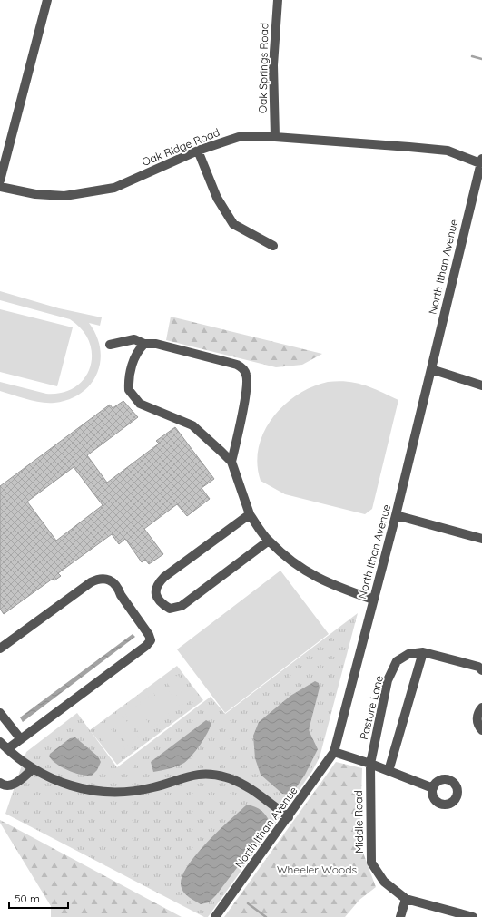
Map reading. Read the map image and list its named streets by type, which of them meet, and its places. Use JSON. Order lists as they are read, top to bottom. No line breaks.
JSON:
{"streets":{"street":["Oak Springs Road","Oak Ridge Road","North Ithan Avenue","Pasture Lane","Middle Road"]},"crossings":[["Oak Springs Road","Oak Ridge Road"],["Oak Ridge Road","North Ithan Avenue"],["Pasture Lane","Middle Road"]],"parks":["Wheeler Woods"],"scale_bar":"50 m"}
